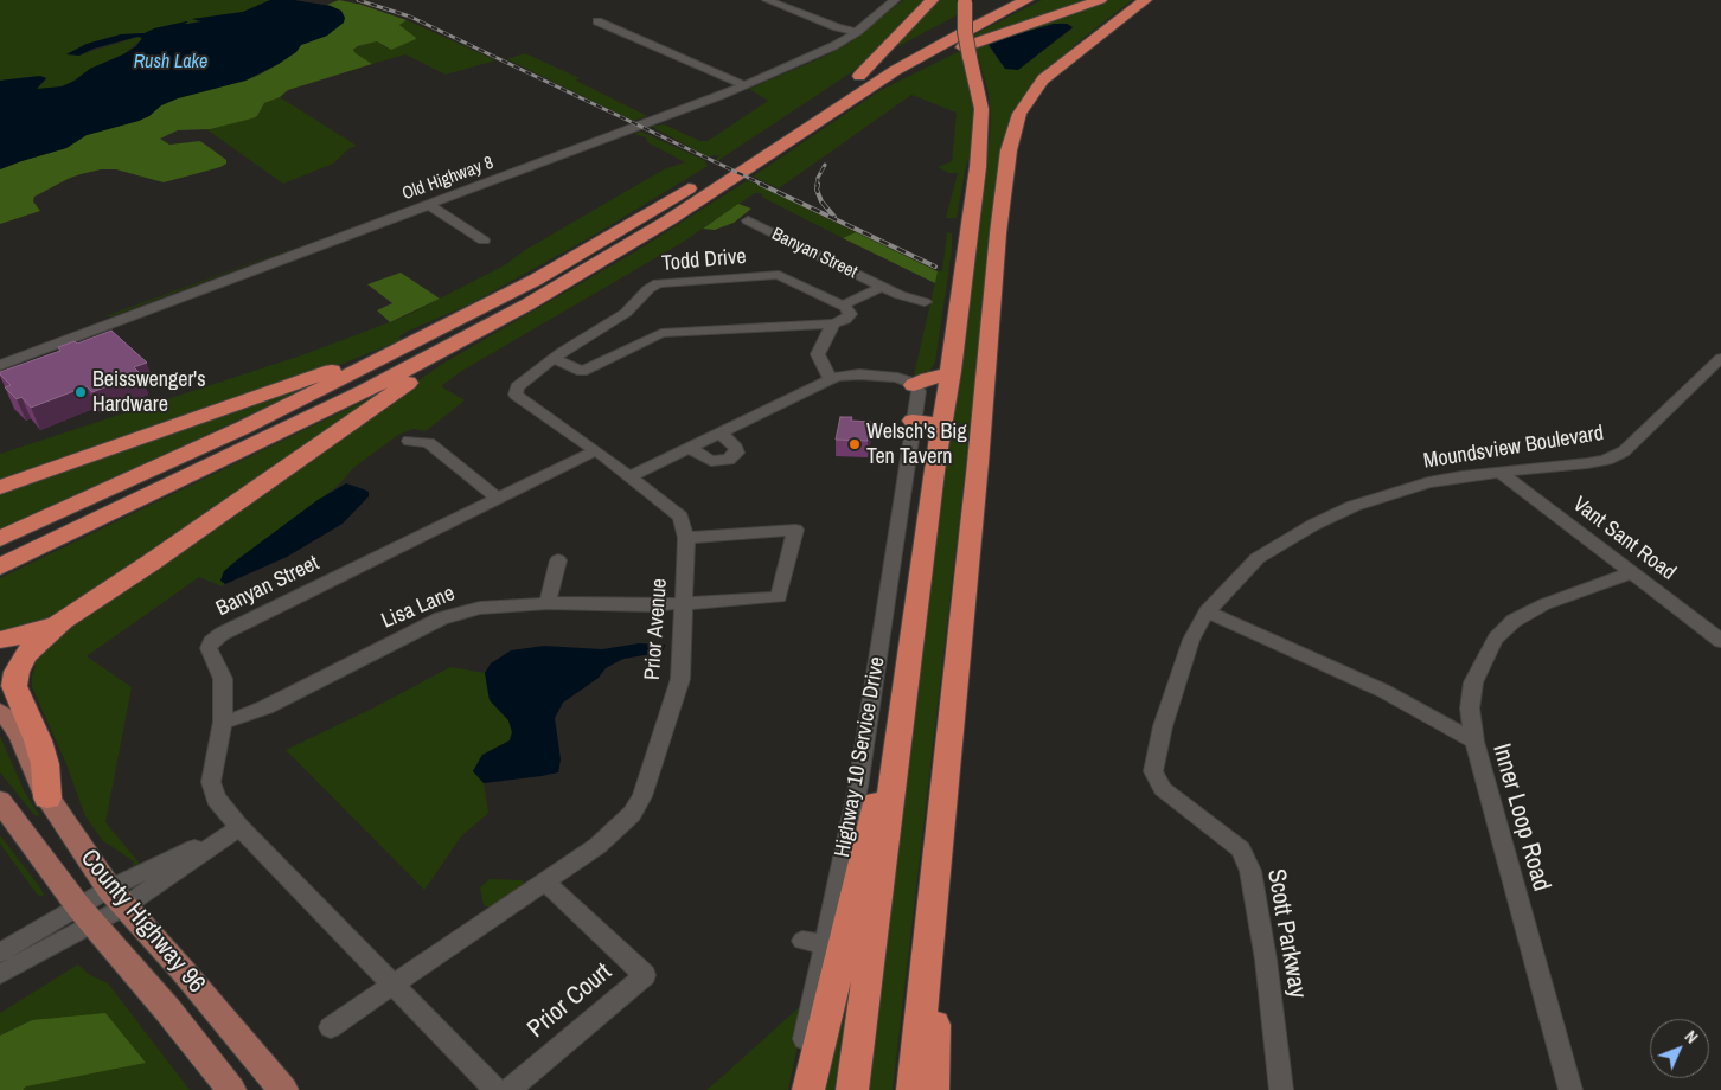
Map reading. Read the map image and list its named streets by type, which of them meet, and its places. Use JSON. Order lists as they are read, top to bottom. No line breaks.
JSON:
{"streets":{"main road":["County Highway 96"],"street":["Old Highway 8","Banyan Street","Todd Drive","Moundsview Boulevard","Vant Sant Road","Lisa Lane","Prior Avenue","Highway 10 Service Drive","Inner Loop Road","Scott Parkway","Prior Court"]},"crossings":[["Banyan Street","Todd Drive"],["Banyan Street","Lisa Lane"],["Banyan Street","Prior Avenue"],["Todd Drive","Prior Avenue"],["Moundsview Boulevard","Vant Sant Road"],["Moundsview Boulevard","Inner Loop Road"],["Moundsview Boulevard","Scott Parkway"],["Lisa Lane","Prior Avenue"],["Prior Avenue","Prior Court"]],"water":["Rush Lake"],"places":["Beisswenger's Hardware","Welsch's Big Ten Tavern"],"north":"top right"}
